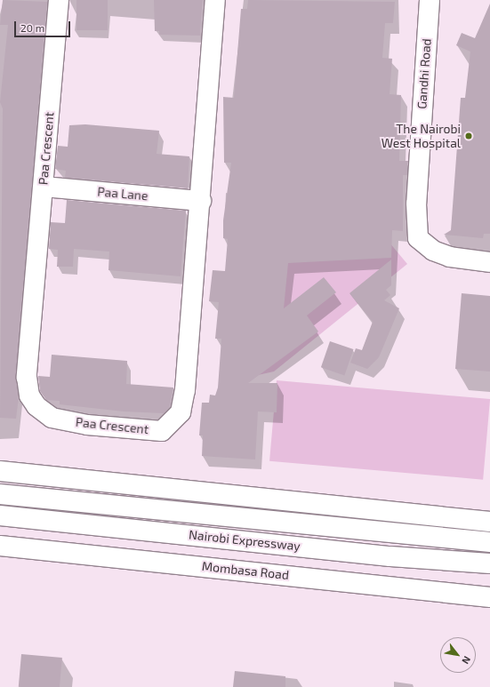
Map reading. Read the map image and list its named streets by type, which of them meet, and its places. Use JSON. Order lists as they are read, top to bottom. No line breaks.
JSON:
{"streets":{"main road":["Gandhi Road","Paa Crescent","Paa Lane","Nairobi Expressway","Mombasa Road"]},"crossings":[["Paa Crescent","Paa Lane"]],"places":["The Nairobi West Hospital"],"scale_bar":"20 m","north":"bottom right"}
